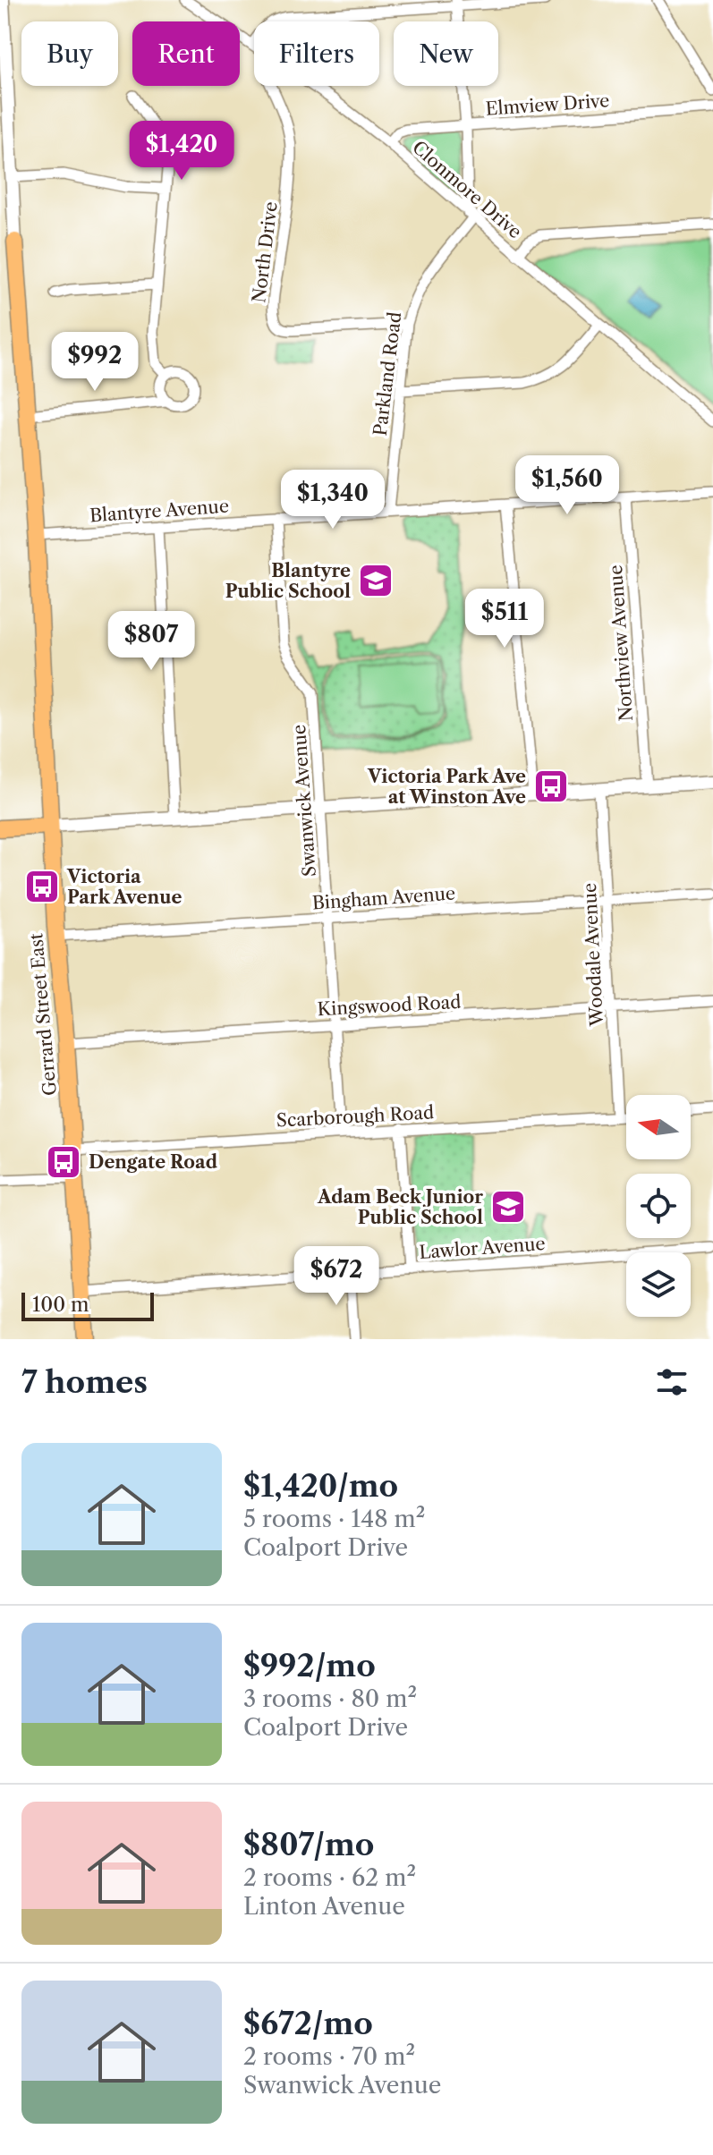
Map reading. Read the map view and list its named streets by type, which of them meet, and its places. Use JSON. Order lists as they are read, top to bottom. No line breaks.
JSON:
{"streets":{"main road":["Gerrard Street East"],"street":["Elmview Drive","Clonmore Drive","North Drive","Parkland Road","Blantyre Avenue","Northview Avenue","Swanwick Avenue","Bingham Avenue","Woodale Avenue","Kingswood Road","Scarborough Road","Lawlor Avenue"]},"crossings":[["Elmview Drive","Clonmore Drive"],["Clonmore Drive","Parkland Road"],["North Drive","Parkland Road"],["Parkland Road","Blantyre Avenue"],["Blantyre Avenue","Northview Avenue"],["Blantyre Avenue","Swanwick Avenue"],["Blantyre Avenue","Gerrard Street East"],["Swanwick Avenue","Bingham Avenue"],["Swanwick Avenue","Kingswood Road"],["Swanwick Avenue","Scarborough Road"],["Bingham Avenue","Woodale Avenue"],["Bingham Avenue","Gerrard Street East"],["Woodale Avenue","Kingswood Road"],["Woodale Avenue","Scarborough Road"],["Kingswood Road","Gerrard Street East"],["Gerrard Street East","Scarborough Road"],["Gerrard Street East","Lawlor Avenue"]],"places":{"school or university":["Blantyre Public School","Adam Beck Junior Public School"],"bus stop":["Victoria Park Ave at Winston Ave","Victoria Park Avenue","Dengate Road"]},"scale_bar":"100 m","north":"left","page":{"chip":["Buy","Rent","Filters","New"],"price":["$1,420","$992","$1,560","$1,340","$511","$807","$672"],"scale":"100 m","heading":"7 homes","list":[{"name":"$1,420/mo","note":"5 rooms · 148 m² · Coalport Drive"},{"name":"$992/mo","note":"3 rooms · 80 m² · Coalport Drive"},{"name":"$807/mo","note":"2 rooms · 62 m² · Linton Avenue"},{"name":"$672/mo","note":"2 rooms · 70 m² · Swanwick Avenue"}]}}
